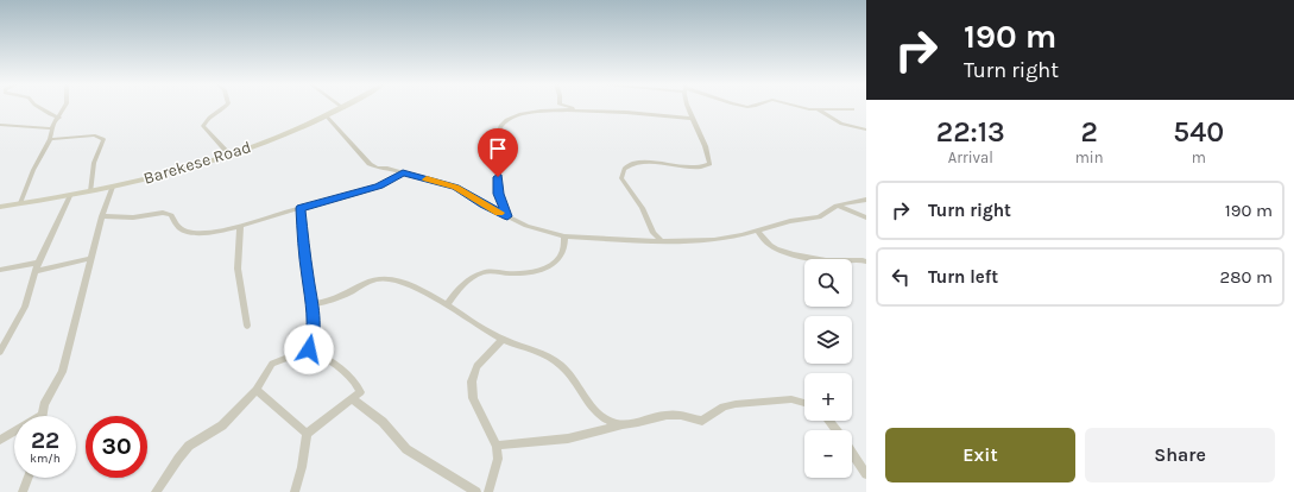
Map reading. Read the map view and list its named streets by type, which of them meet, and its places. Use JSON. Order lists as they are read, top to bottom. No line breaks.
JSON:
{"streets":{"main road":["Barekese Road"]},"page":{"turn":["190 m","Turn right"],"eta":["22:13","Arrival","2","min","540","m"],"list":[{"name":"Turn right","value":"190 m"},{"name":"Turn left","value":"280 m"}],"map_buttons":["+","−"],"speed":"22 km/h","limit":"30","buttons":["Exit","Share"]}}
